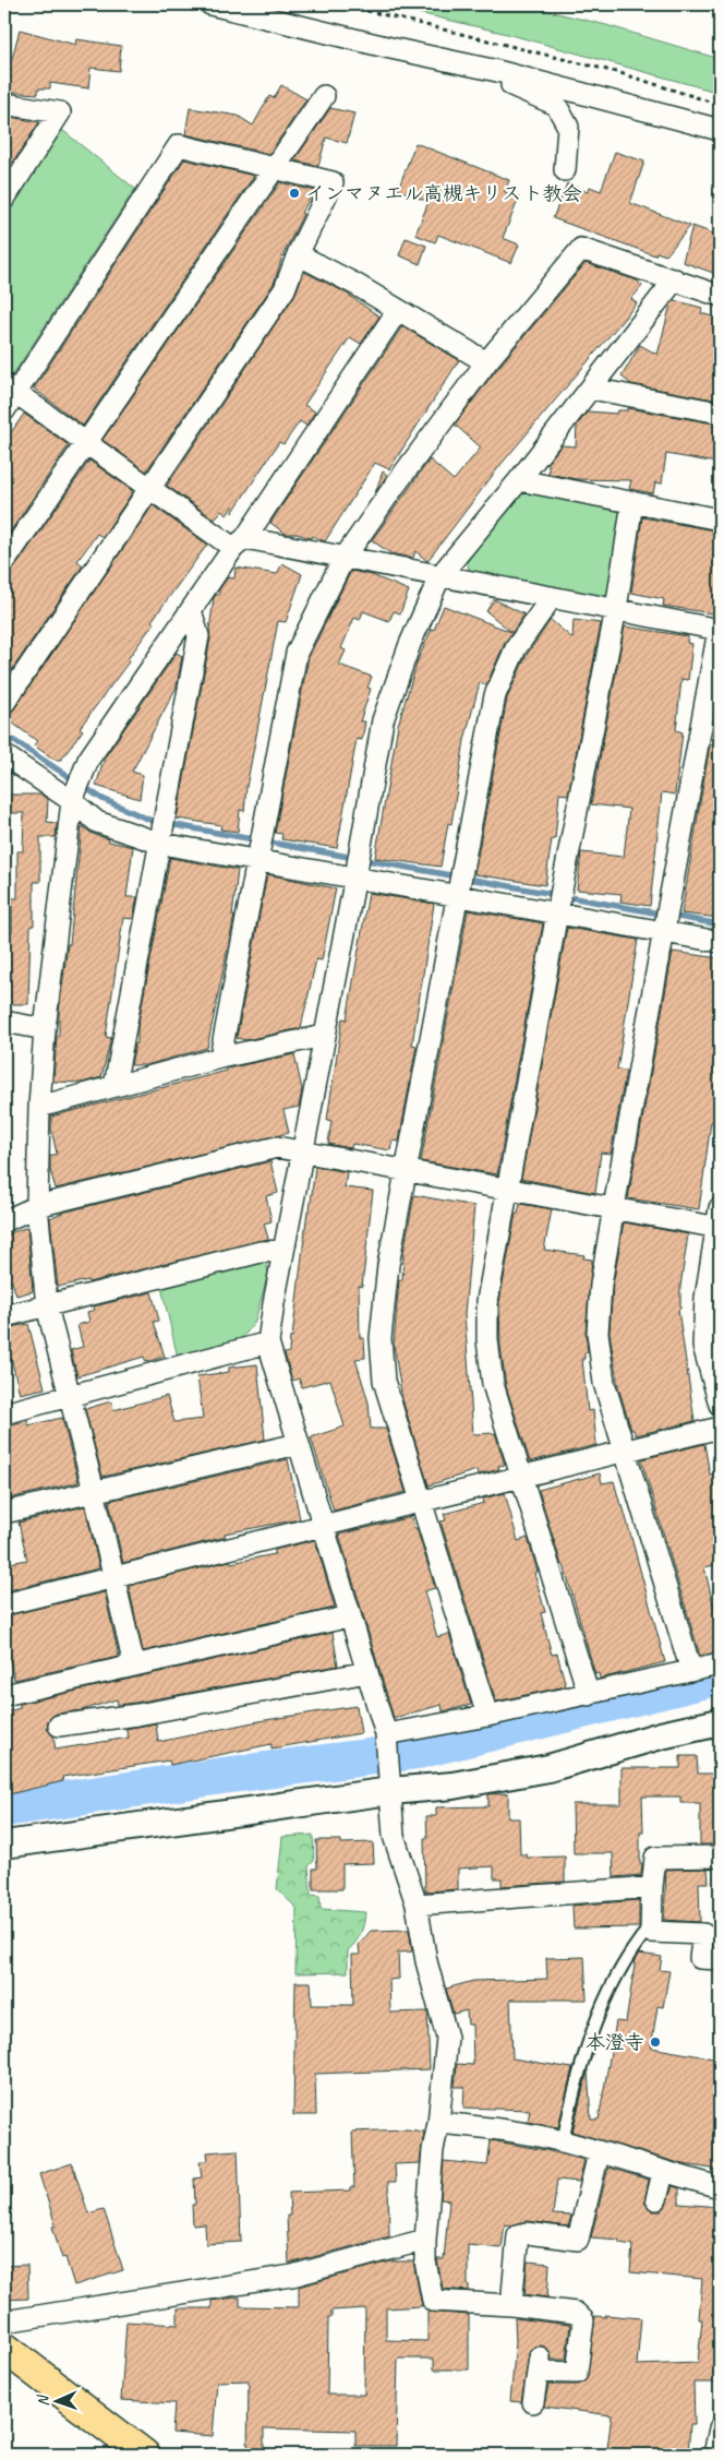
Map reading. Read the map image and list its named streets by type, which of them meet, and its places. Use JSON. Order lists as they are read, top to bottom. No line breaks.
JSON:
{"places":["インマヌエル高槻キリスト教会","本澄寺"],"north":"left"}
